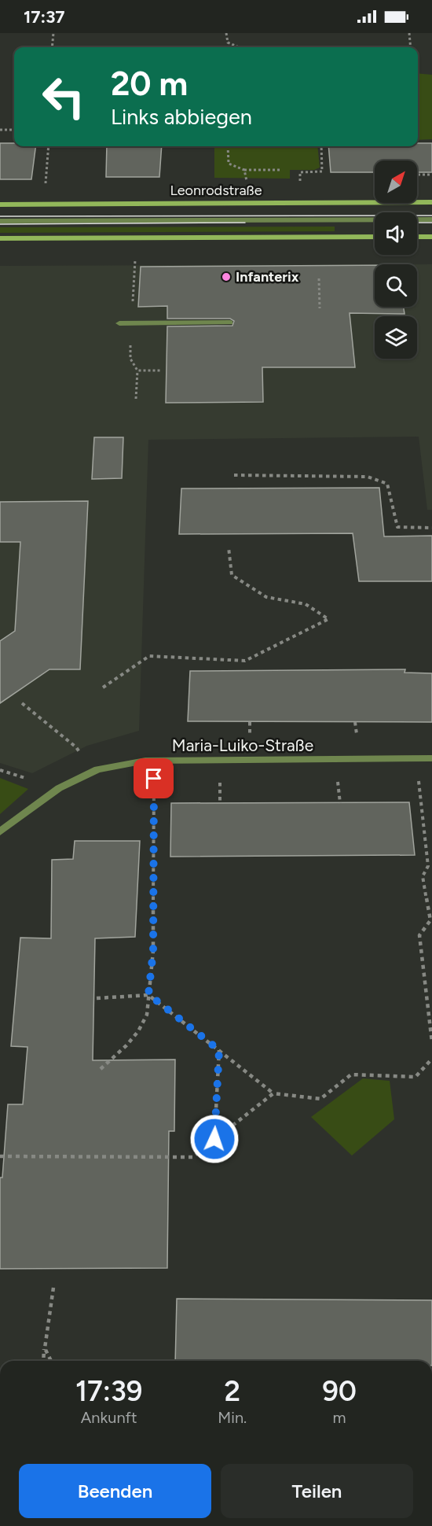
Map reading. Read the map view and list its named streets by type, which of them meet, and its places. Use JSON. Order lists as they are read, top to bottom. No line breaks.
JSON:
{"streets":{"main road":["Leonrodstraße"],"street":["Maria-Luiko-Straße"]},"places":["Infanterix"],"north":"top right","page":{"status":"17:37","turn":["20 m","Links abbiegen"],"eta":["17:39","Ankunft","2","Min.","90","m"],"buttons":["Beenden","Teilen"]}}
